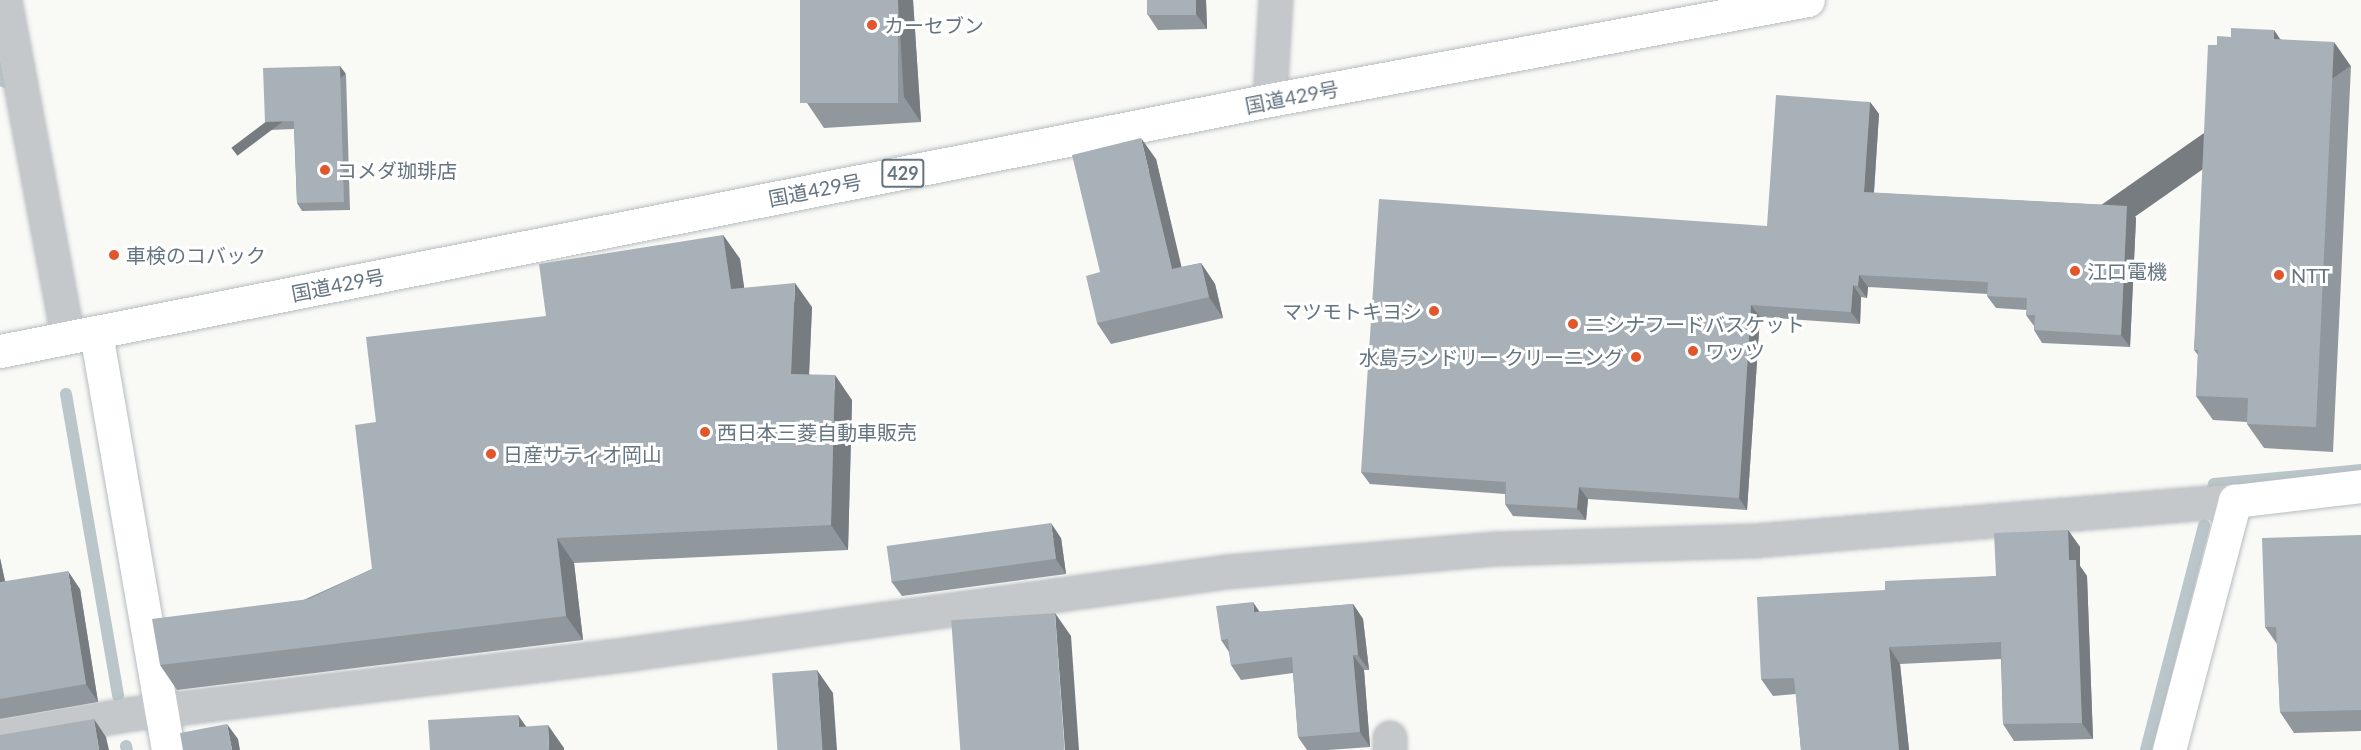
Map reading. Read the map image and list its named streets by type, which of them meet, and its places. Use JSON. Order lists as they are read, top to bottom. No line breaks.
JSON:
{"streets":{"main road":["国道429号","429"]},"places":["カーセブン","コメダ珈琲店","車検のコバック","江口電機","NTT","マツモトキヨシ","ニシナフードバスケット","ワッツ","水島ランドリー クリーニング","西日本三菱自動車販売","日産サティオ岡山"]}
